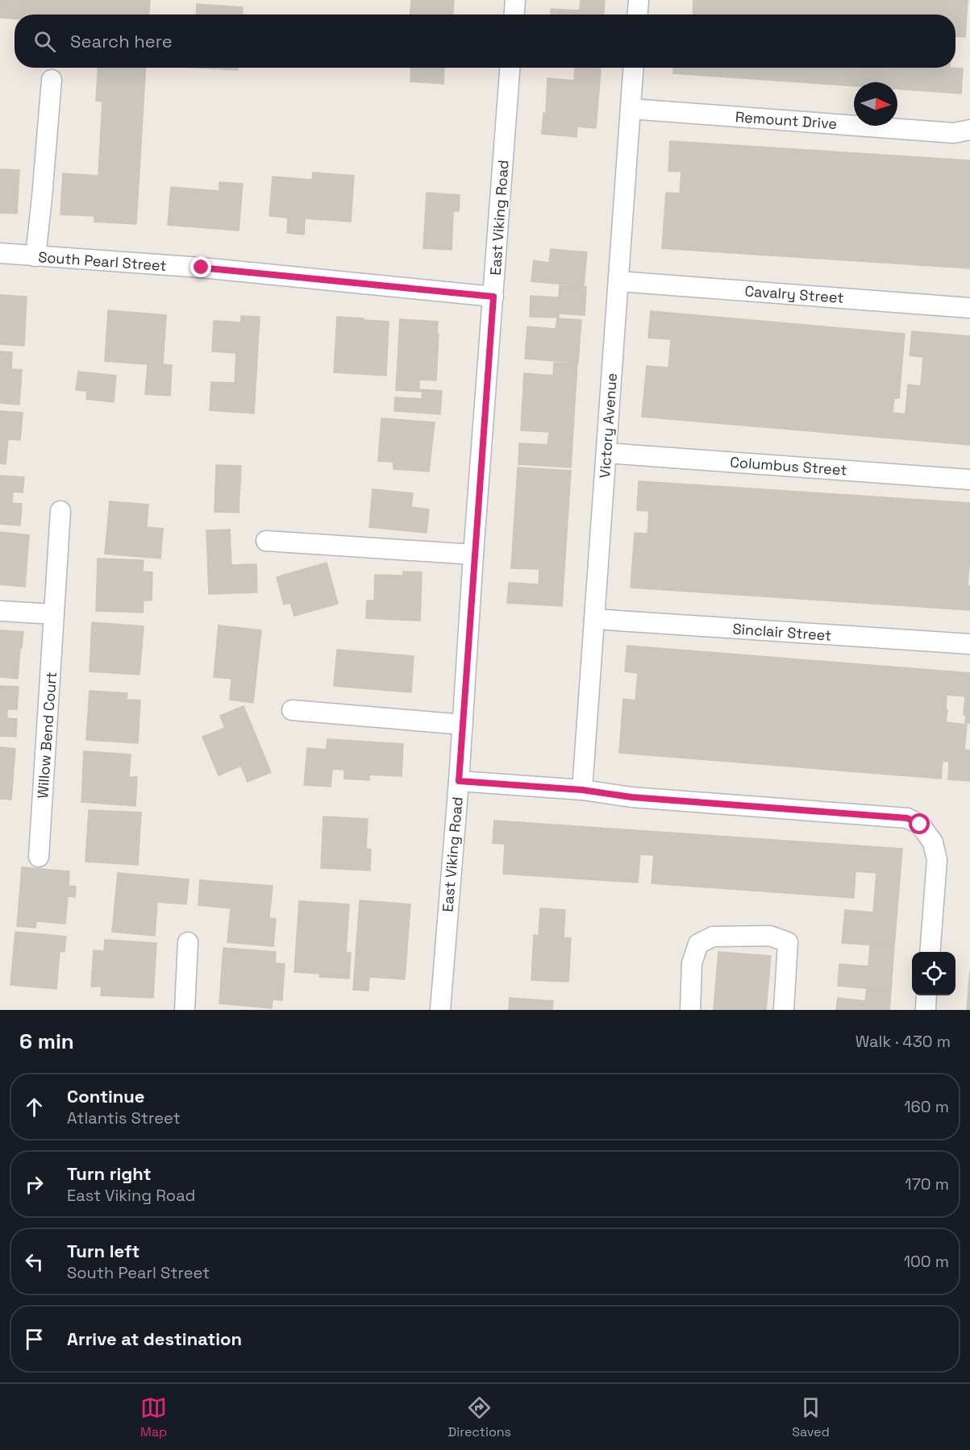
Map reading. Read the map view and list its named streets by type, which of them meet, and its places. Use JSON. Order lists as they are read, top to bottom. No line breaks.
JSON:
{"streets":{"street":["Remount Drive","East Viking Road","South Pearl Street","Cavalry Street","Victory Avenue","Columbus Street","Sinclair Street","Willow Bend Court"]},"crossings":[["Remount Drive","Victory Avenue"],["East Viking Road","South Pearl Street"],["Cavalry Street","Victory Avenue"],["Victory Avenue","Columbus Street"],["Victory Avenue","Sinclair Street"]],"north":"right","page":{"search":"Search here","heading":["6 min","Walk · 430 m"],"list":[["Continue","Atlantis Street","160 m"],["Turn right","East Viking Road","170 m"],["Turn left","South Pearl Street","100 m"],"Arrive at destination"],"nav":["Map","Directions","Saved"]}}
